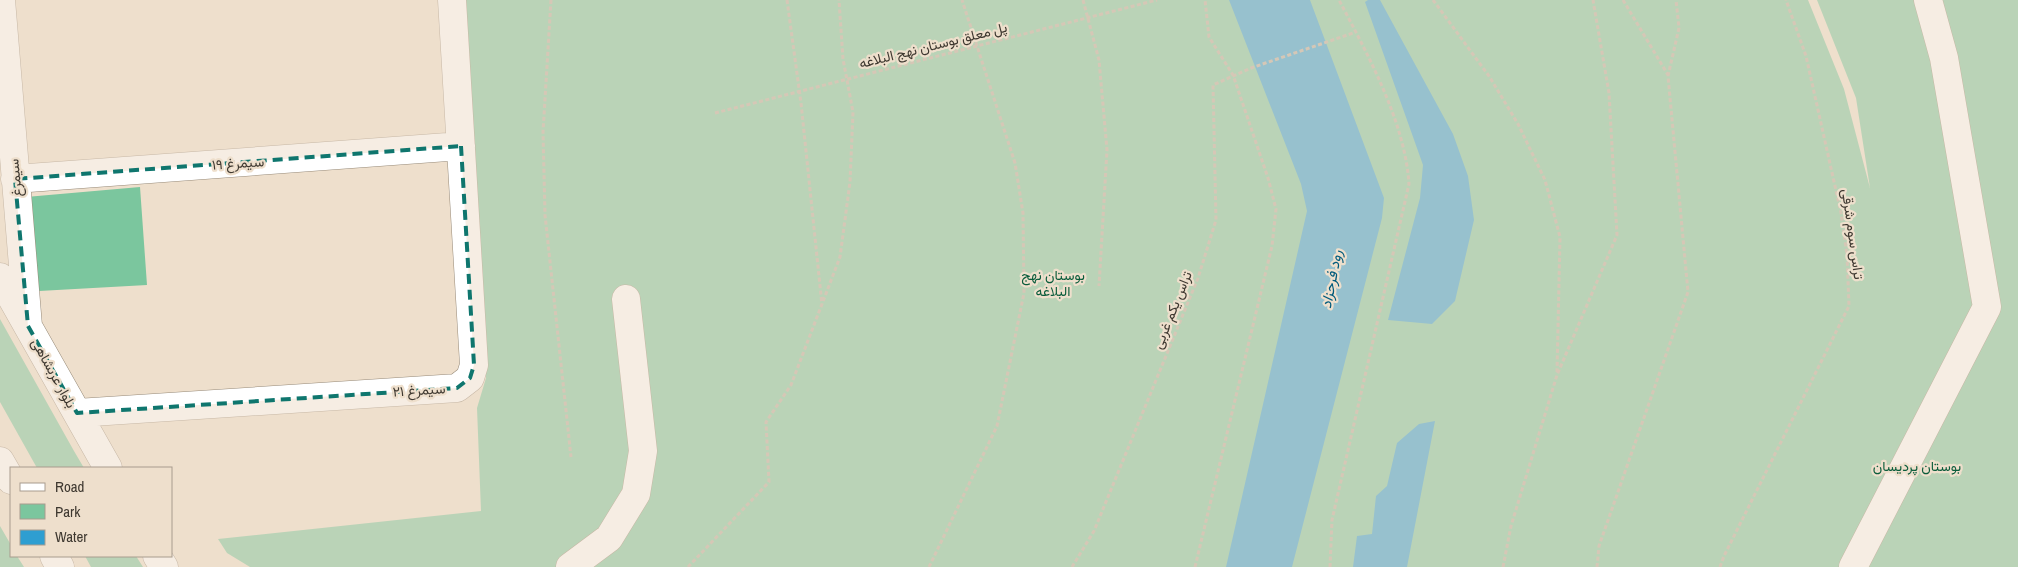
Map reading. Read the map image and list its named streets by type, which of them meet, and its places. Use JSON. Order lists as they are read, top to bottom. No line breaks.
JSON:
{"streets":{"street":["سیمرغ ۱۹","سیمرغ","بلوار عربشاهی","سیمرغ ۲۱"],"path":["پل معلق بوستان نهج البلاغه","تراس سوم شرقی","تراس یکم غربی"]},"crossings":[["سیمرغ ۱۹","سیمرغ"],["سیمرغ ۱۹","سیمرغ ۲۱"],["سیمرغ","بلوار عربشاهی"],["بلوار عربشاهی","سیمرغ ۲۱"]],"water":["رود فرحزاد"],"parks":["بوستان نهج البلاغه","بوستان پردیسان"],"legend":["Road","Park","Water"]}
